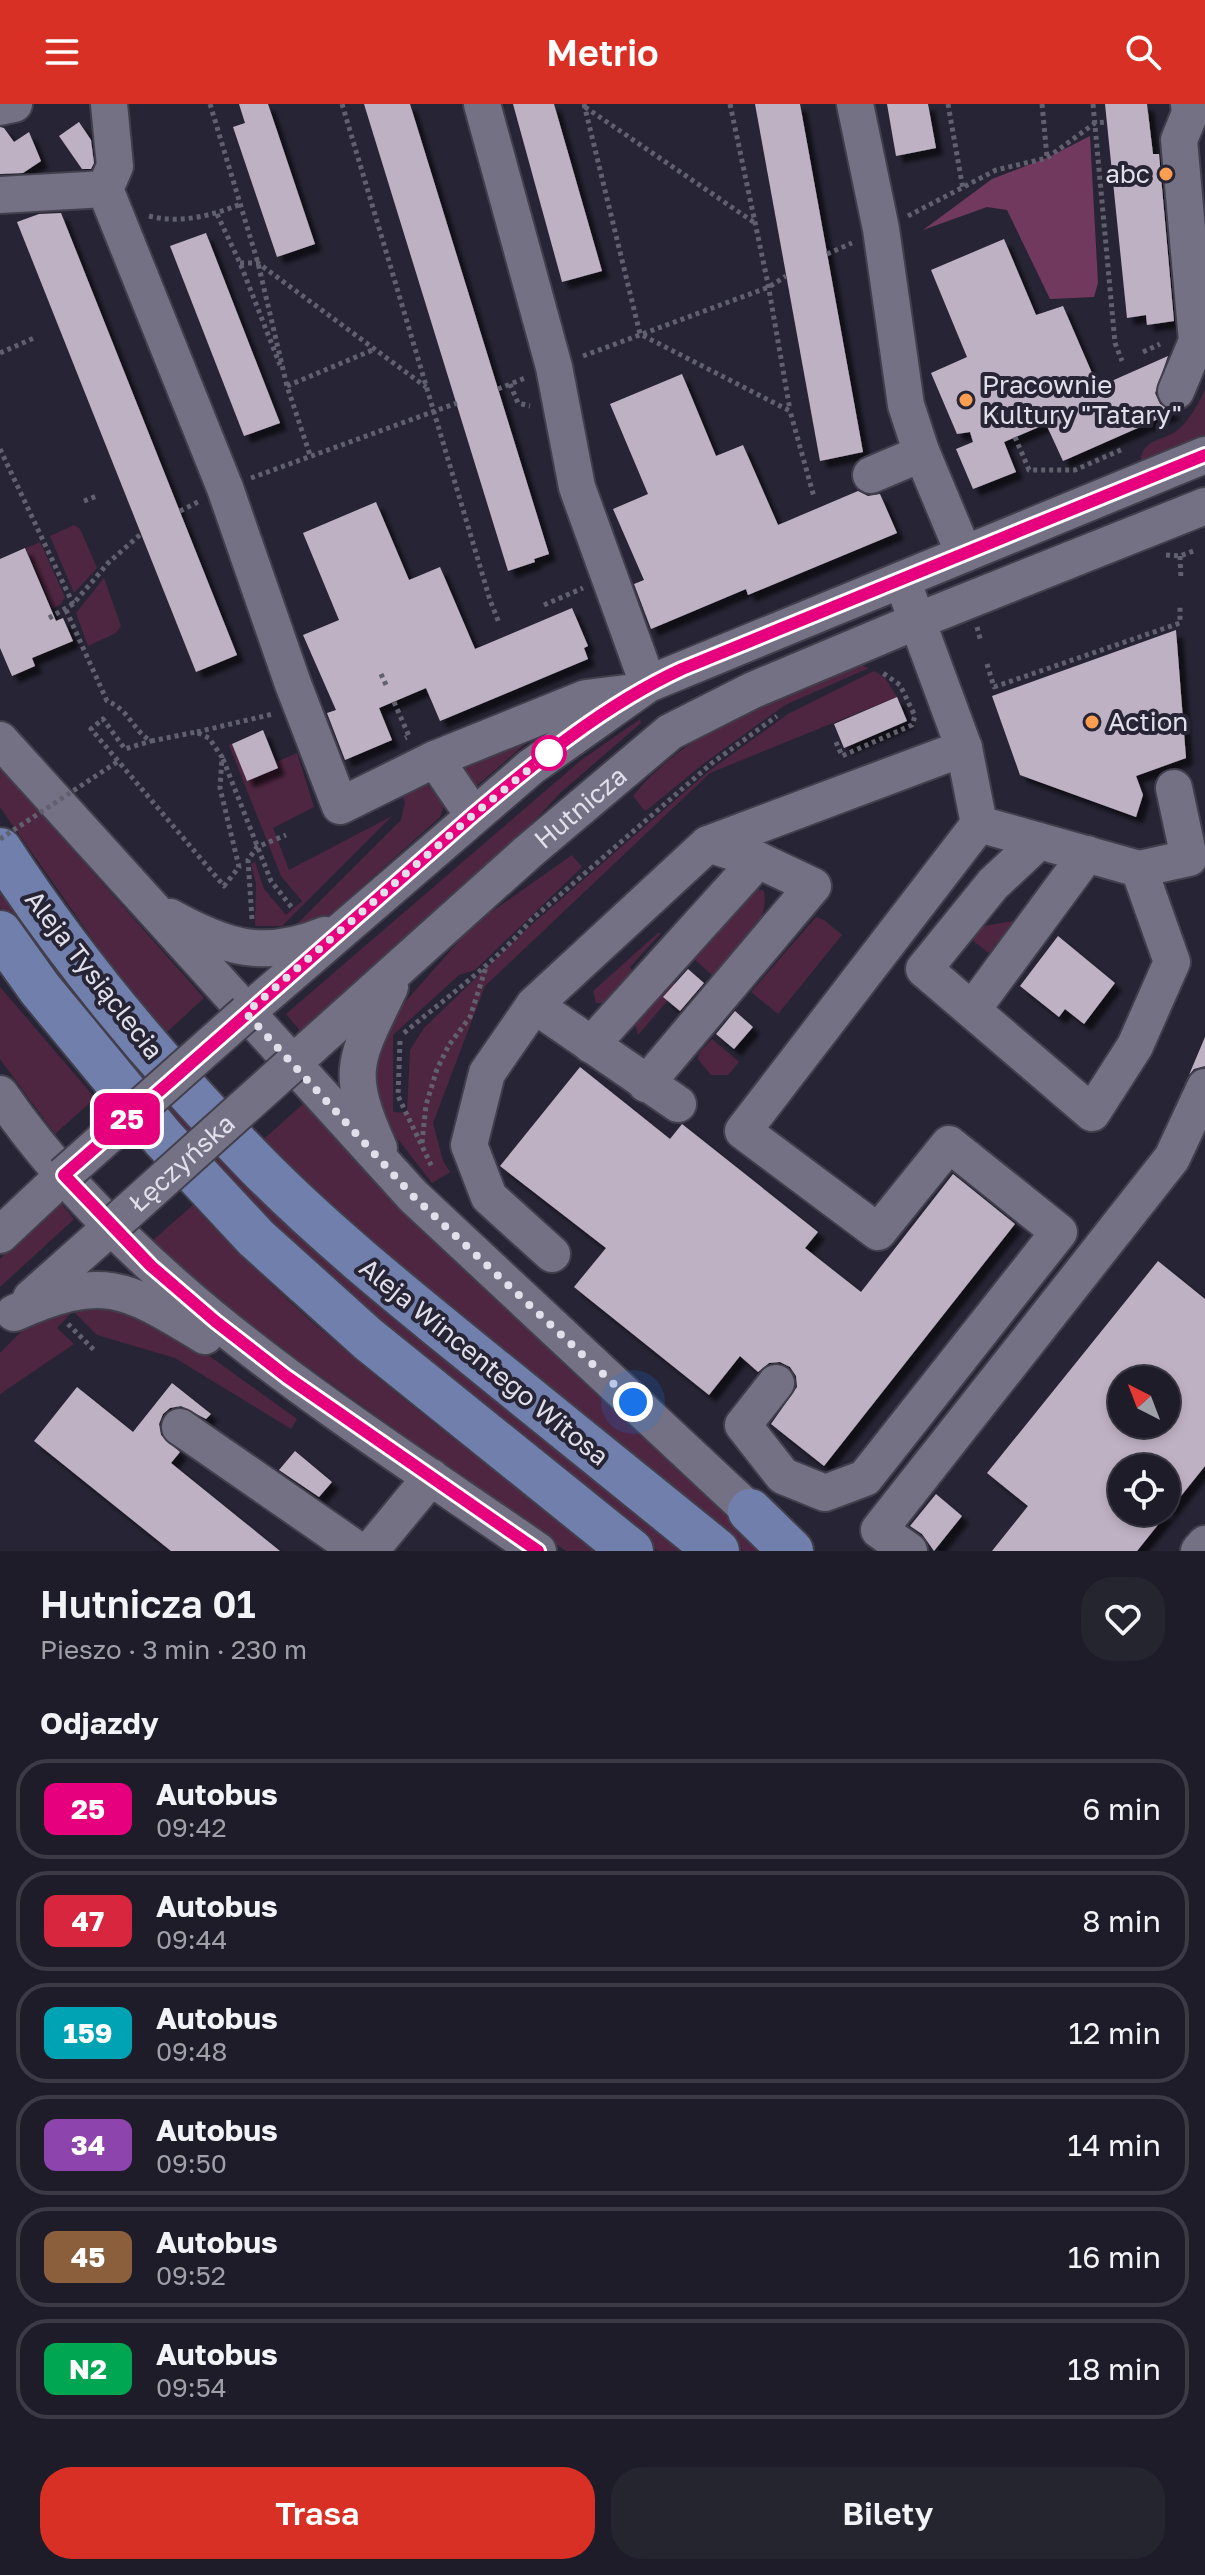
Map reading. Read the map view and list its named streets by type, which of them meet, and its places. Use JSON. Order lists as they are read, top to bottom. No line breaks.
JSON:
{"streets":{"main road":["Aleja Tysiąclecia","Aleja Wincentego Witosa"],"street":["Hutnicza","Łęczyńska"]},"crossings":[["Hutnicza","Łęczyńska"],["Aleja Tysiąclecia","Aleja Wincentego Witosa"]],"places":["abc","Pracownie Kultury \"Tatary\"","Action"],"lines":["bus line 25"],"north":"top left","page":{"header":"Metrio","on_map":"25","heading":[["Hutnicza 01","Pieszo · 3 min · 230 m"],"Odjazdy"],"list":[{"mark":"25","name":"Autobus","note":"09:42","value":"6 min"},{"mark":"47","name":"Autobus","note":"09:44","value":"8 min"},{"mark":"159","name":"Autobus","note":"09:48","value":"12 min"},{"mark":"34","name":"Autobus","note":"09:50","value":"14 min"},{"mark":"45","name":"Autobus","note":"09:52","value":"16 min"},{"mark":"N2","name":"Autobus","note":"09:54","value":"18 min"}],"buttons":["Trasa","Bilety"]}}
